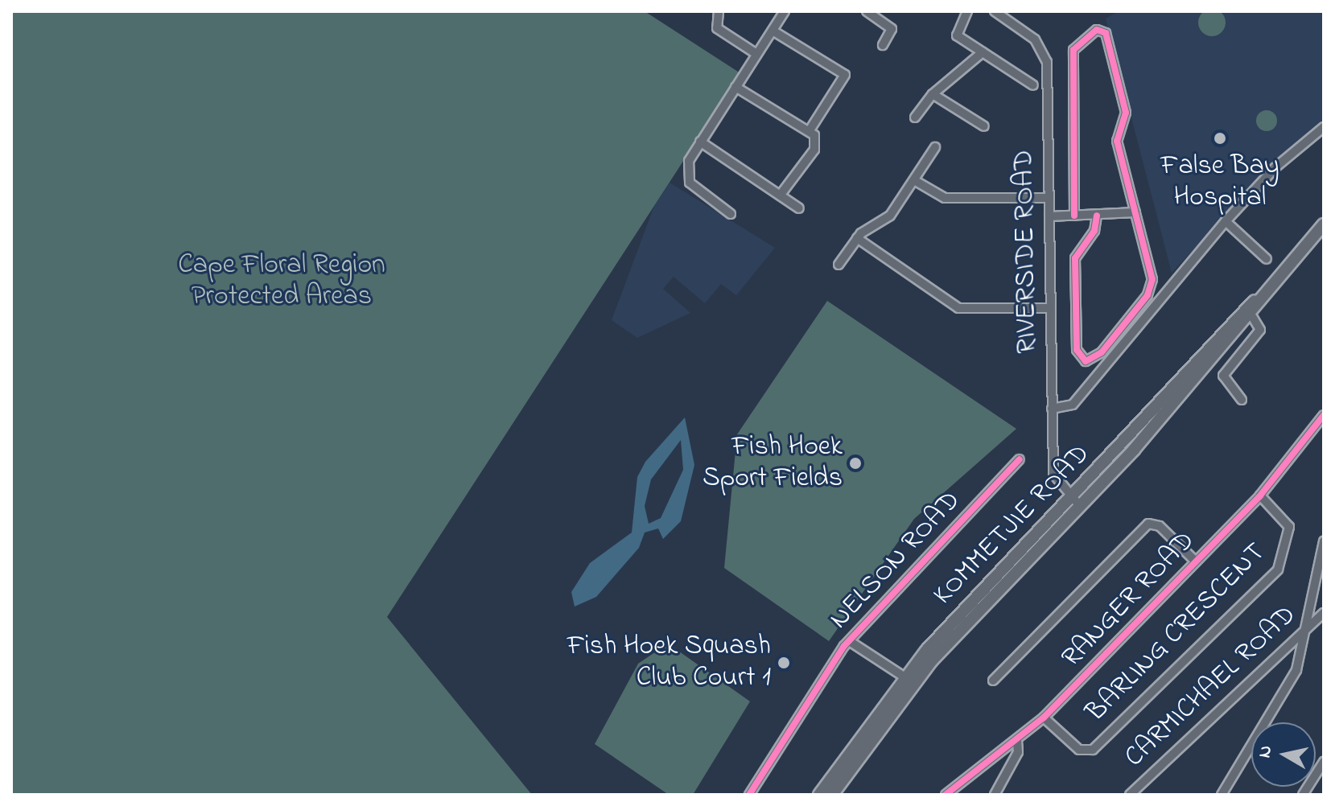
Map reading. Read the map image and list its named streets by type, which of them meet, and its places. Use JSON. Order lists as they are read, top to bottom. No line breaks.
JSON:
{"streets":{"main road":["KOMMETJIE ROAD"],"street":["RIVERSIDE ROAD","NELSON ROAD","RANGER ROAD","BARLING CRESCENT","CARMICHAEL ROAD"]},"crossings":[["RIVERSIDE ROAD","KOMMETJIE ROAD"],["RANGER ROAD","BARLING CRESCENT"]],"parks":["Cape Floral Region Protected Areas"],"places":["False Bay Hospital","Fish Hoek Sport Fields","Fish Hoek Squash Club Court 1"],"north":"left"}
